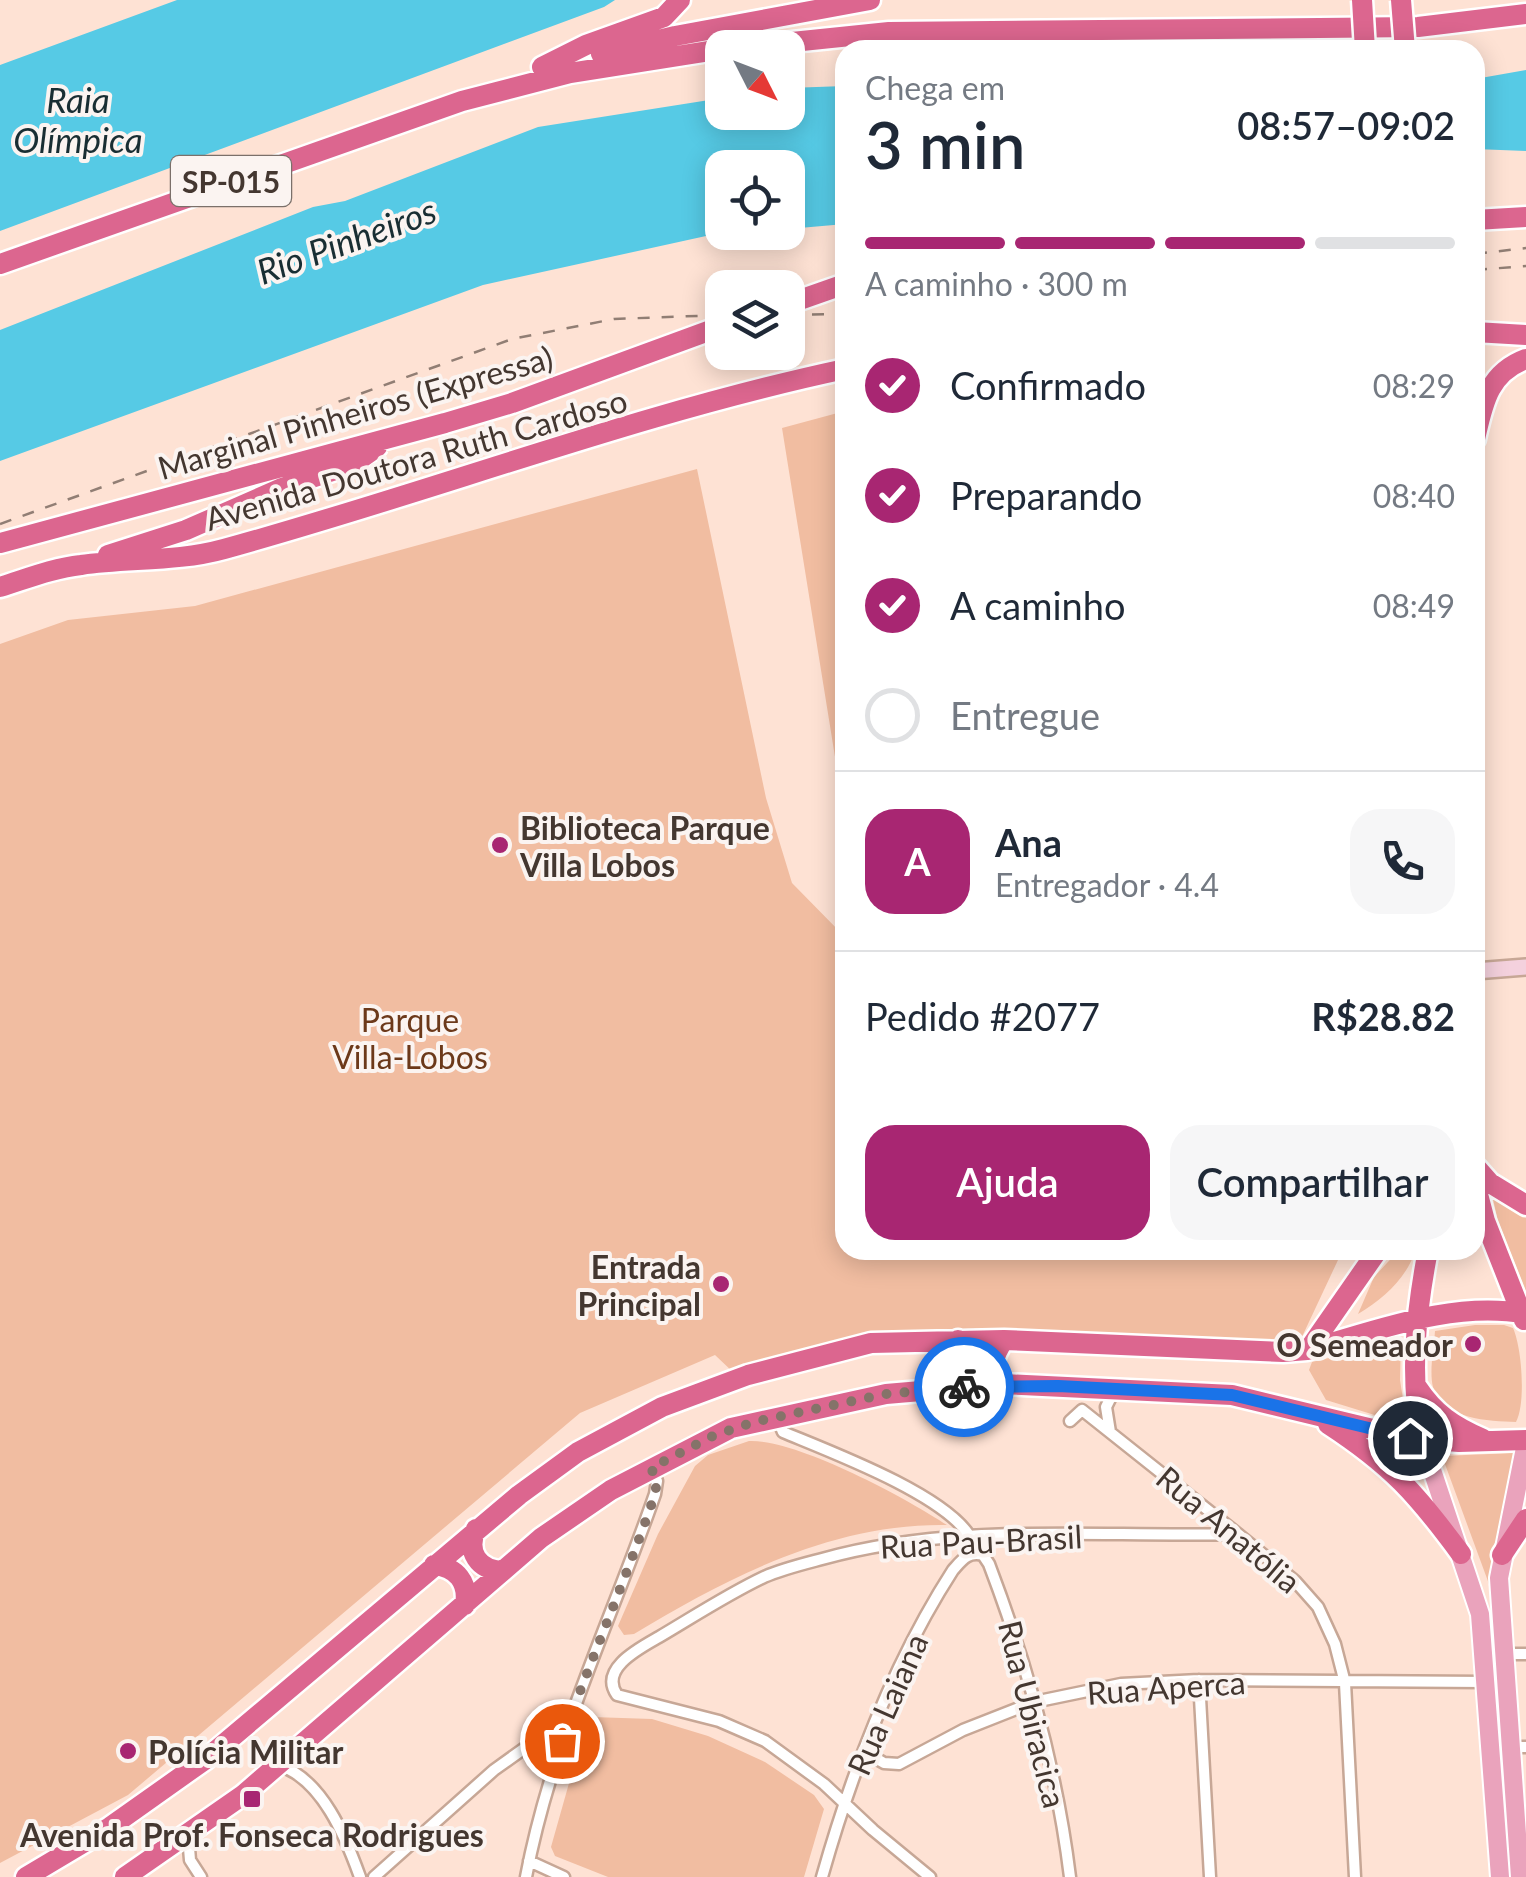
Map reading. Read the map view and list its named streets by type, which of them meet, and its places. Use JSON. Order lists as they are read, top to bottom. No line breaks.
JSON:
{"streets":{"highway":["SP-015","Marginal Pinheiros (Expressa)","Avenida Doutora Ruth Cardoso"],"street":["Rua Anatólia","Rua Pau-Brasil","Rua Aperca","Rua Laiana","Rua Ubiracica"]},"crossings":[["Rua Anatólia","Rua Pau-Brasil"],["Rua Anatólia","Rua Aperca"],["Rua Pau-Brasil","Rua Laiana"],["Rua Aperca","Rua Laiana"],["Rua Aperca","Rua Ubiracica"],["Rua Laiana","Rua Ubiracica"]],"water":["Raia Olímpica","Rio Pinheiros"],"parks":["Parque Villa-Lobos"],"places":{"other":["Biblioteca Parque Villa Lobos","Entrada Principal","O Semeador","Polícia Militar"],"transit":["Avenida Prof. Fonseca Rodrigues"]},"north":"bottom right","page":{"heading":["3 min","Chega em","08:57–09:02"],"panel":["Ana","Entregador · 4.4","Pedido #2077","R$28.82"],"bar":"A caminho · 300 m","list":[["Confirmado","08:29"],["Preparando","08:40"],["A caminho","08:49"],"Entregue"],"round":"A","buttons":["Ajuda","Compartilhar"]}}
